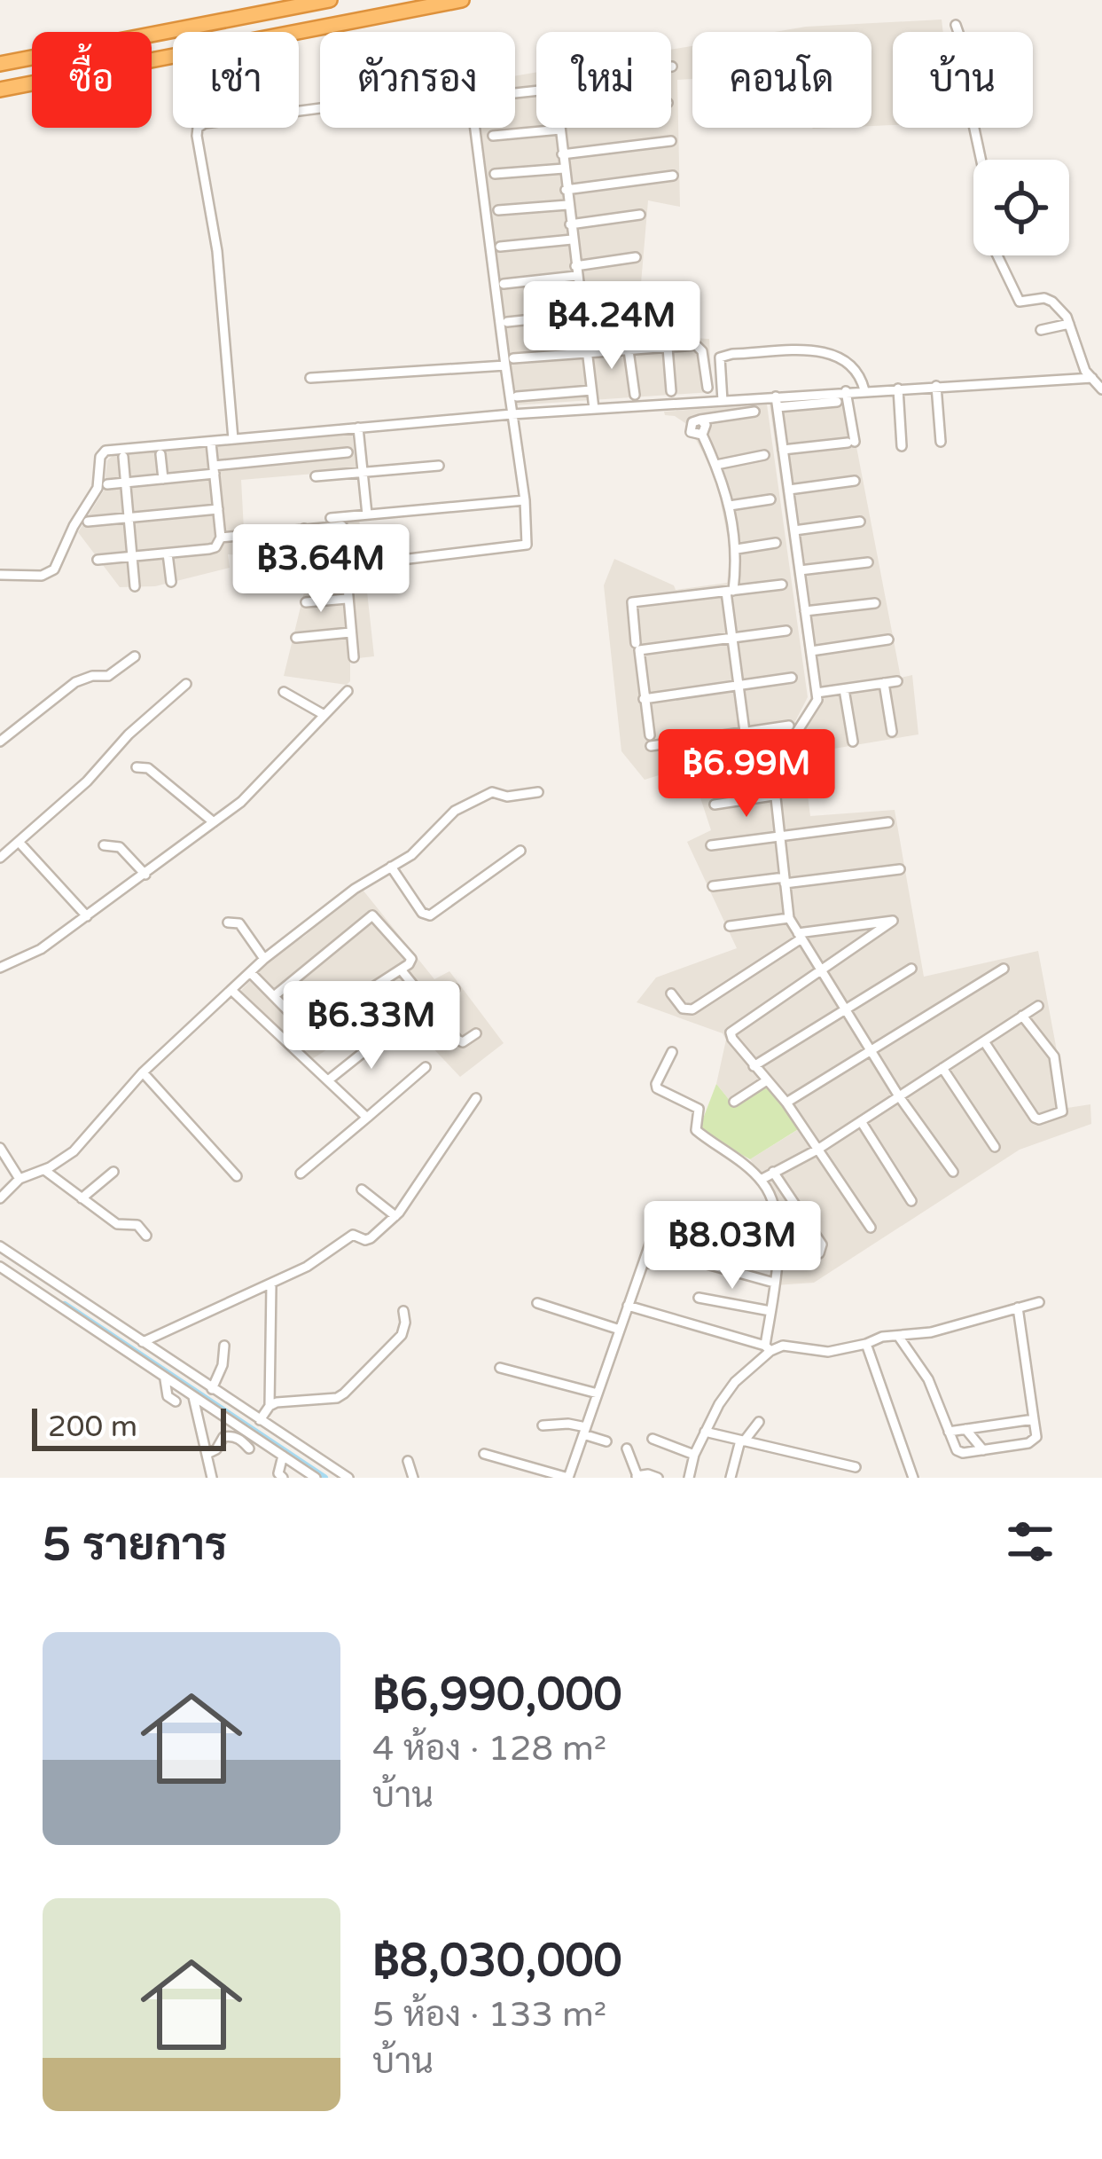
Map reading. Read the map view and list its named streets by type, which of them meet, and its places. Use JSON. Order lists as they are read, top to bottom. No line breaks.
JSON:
{"scale_bar":"200 m","page":{"chip":["ซื้อ","เช่า","ตัวกรอง","ใหม่","คอนโด","บ้าน"],"price":["฿4.24M","฿3.64M","฿6.99M","฿6.33M","฿8.03M"],"scale":"200 m","heading":"5 รายการ","list":[{"name":"฿6,990,000","note":"4 ห้อง · 128 m² · บ้าน"},{"name":"฿8,030,000","note":"5 ห้อง · 133 m² · บ้าน"}]}}
